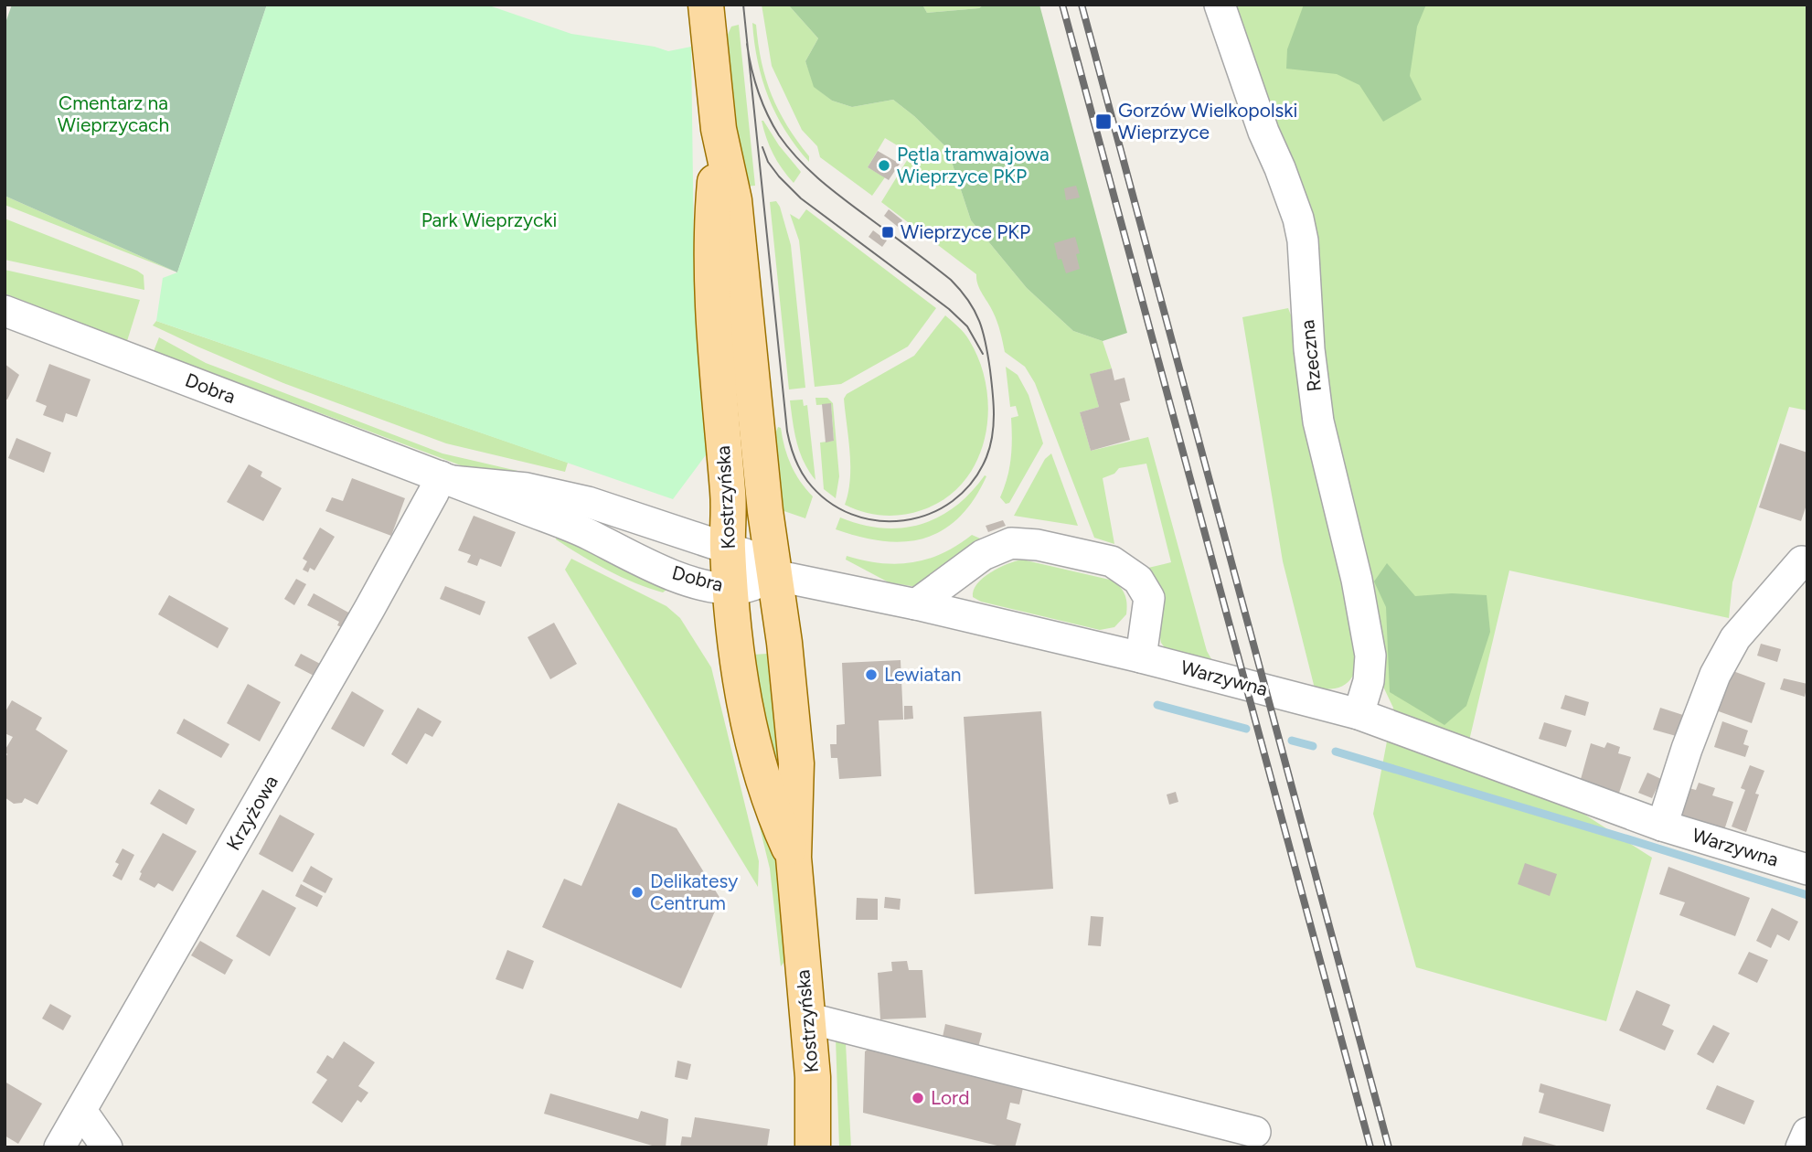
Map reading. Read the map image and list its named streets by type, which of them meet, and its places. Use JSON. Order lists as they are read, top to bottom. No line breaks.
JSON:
{"streets":{"main road":["Kostrzyńska"],"street":["Rzeczna","Dobra","Warzywna","Krzyżowa"]},"crossings":[["Rzeczna","Warzywna"],["Dobra","Kostrzyńska"],["Dobra","Warzywna"],["Dobra","Krzyżowa"],["Kostrzyńska","Warzywna"]],"parks":["Cmentarz na Wieprzycach","Park Wieprzycki"],"places":{"transit":["Gorzów Wielkopolski Wieprzyce","Wieprzyce PKP"],"other":["Pętla tramwajowa Wieprzyce PKP","Lewiatan","Delikatesy Centrum","Lord"]}}
